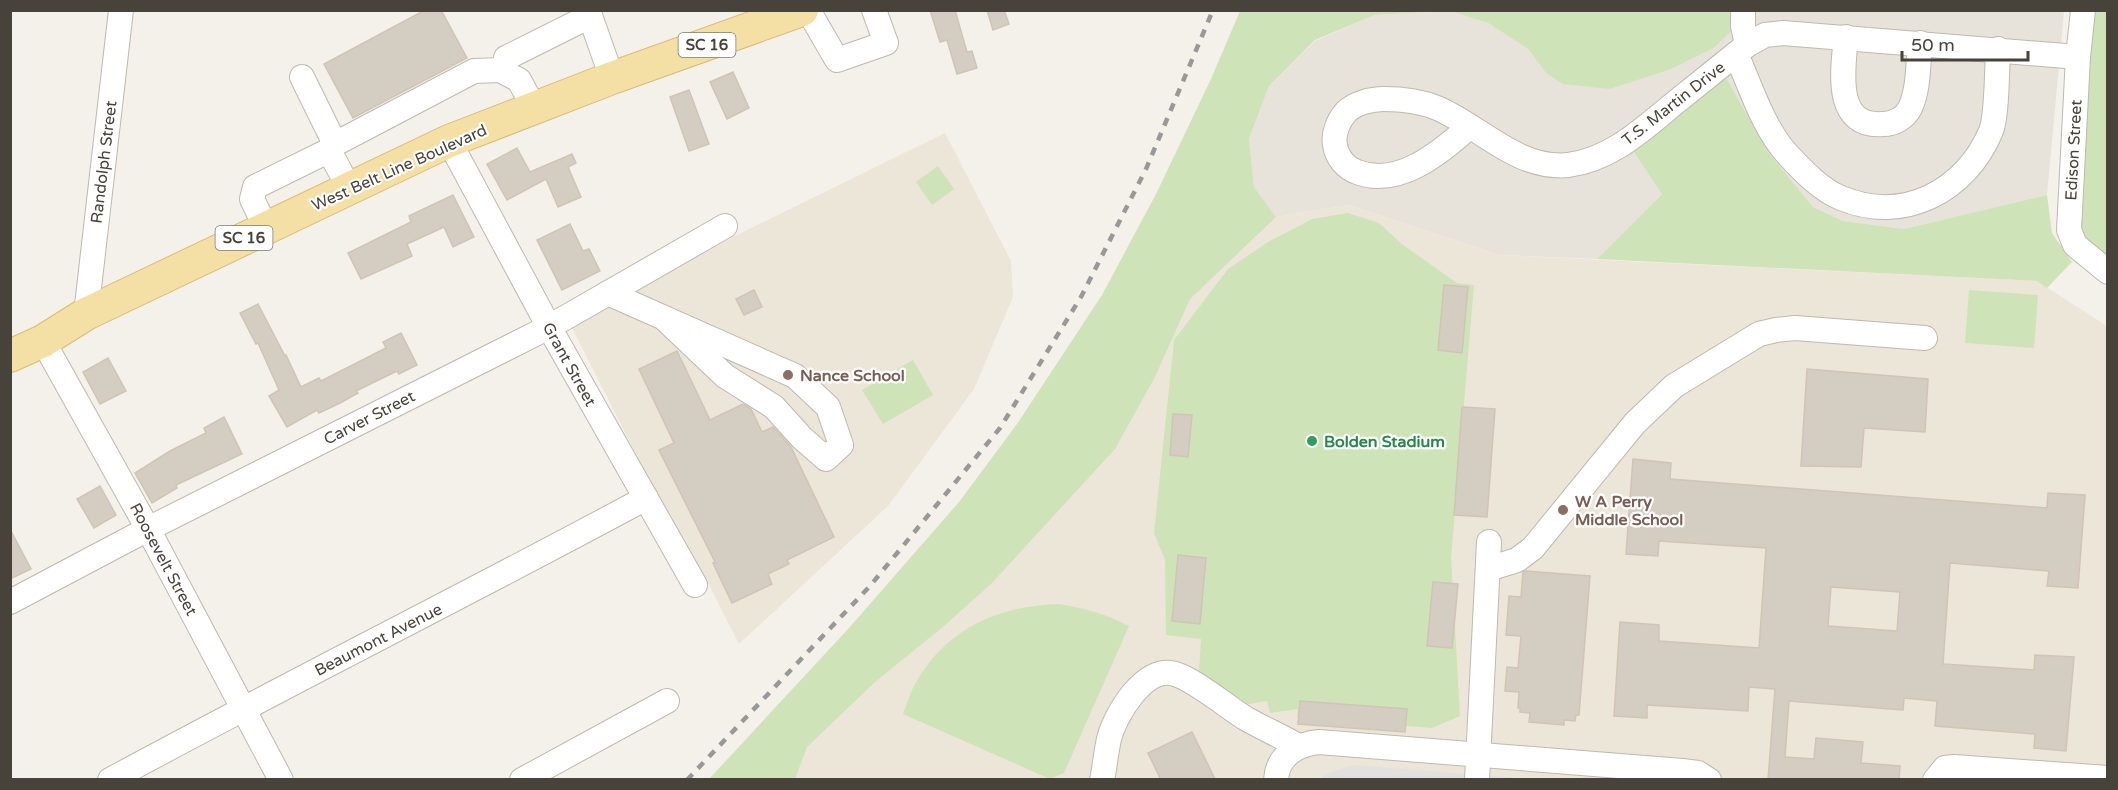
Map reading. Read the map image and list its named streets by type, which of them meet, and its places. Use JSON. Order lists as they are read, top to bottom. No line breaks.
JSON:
{"streets":{"main road":["SC 16","West Belt Line Boulevard"],"street":["T.S. Martin Drive","Edison Street","Randolph Street","Grant Street","Carver Street","Roosevelt Street","Beaumont Avenue"]},"crossings":[["T.S. Martin Drive","Edison Street"],["Randolph Street","West Belt Line Boulevard"],["West Belt Line Boulevard","Grant Street"],["West Belt Line Boulevard","Roosevelt Street"],["Grant Street","Carver Street"],["Grant Street","Beaumont Avenue"],["Carver Street","Roosevelt Street"],["Roosevelt Street","Beaumont Avenue"]],"places":["Nance School","Bolden Stadium","W A Perry Middle School"],"scale_bar":"50 m"}
